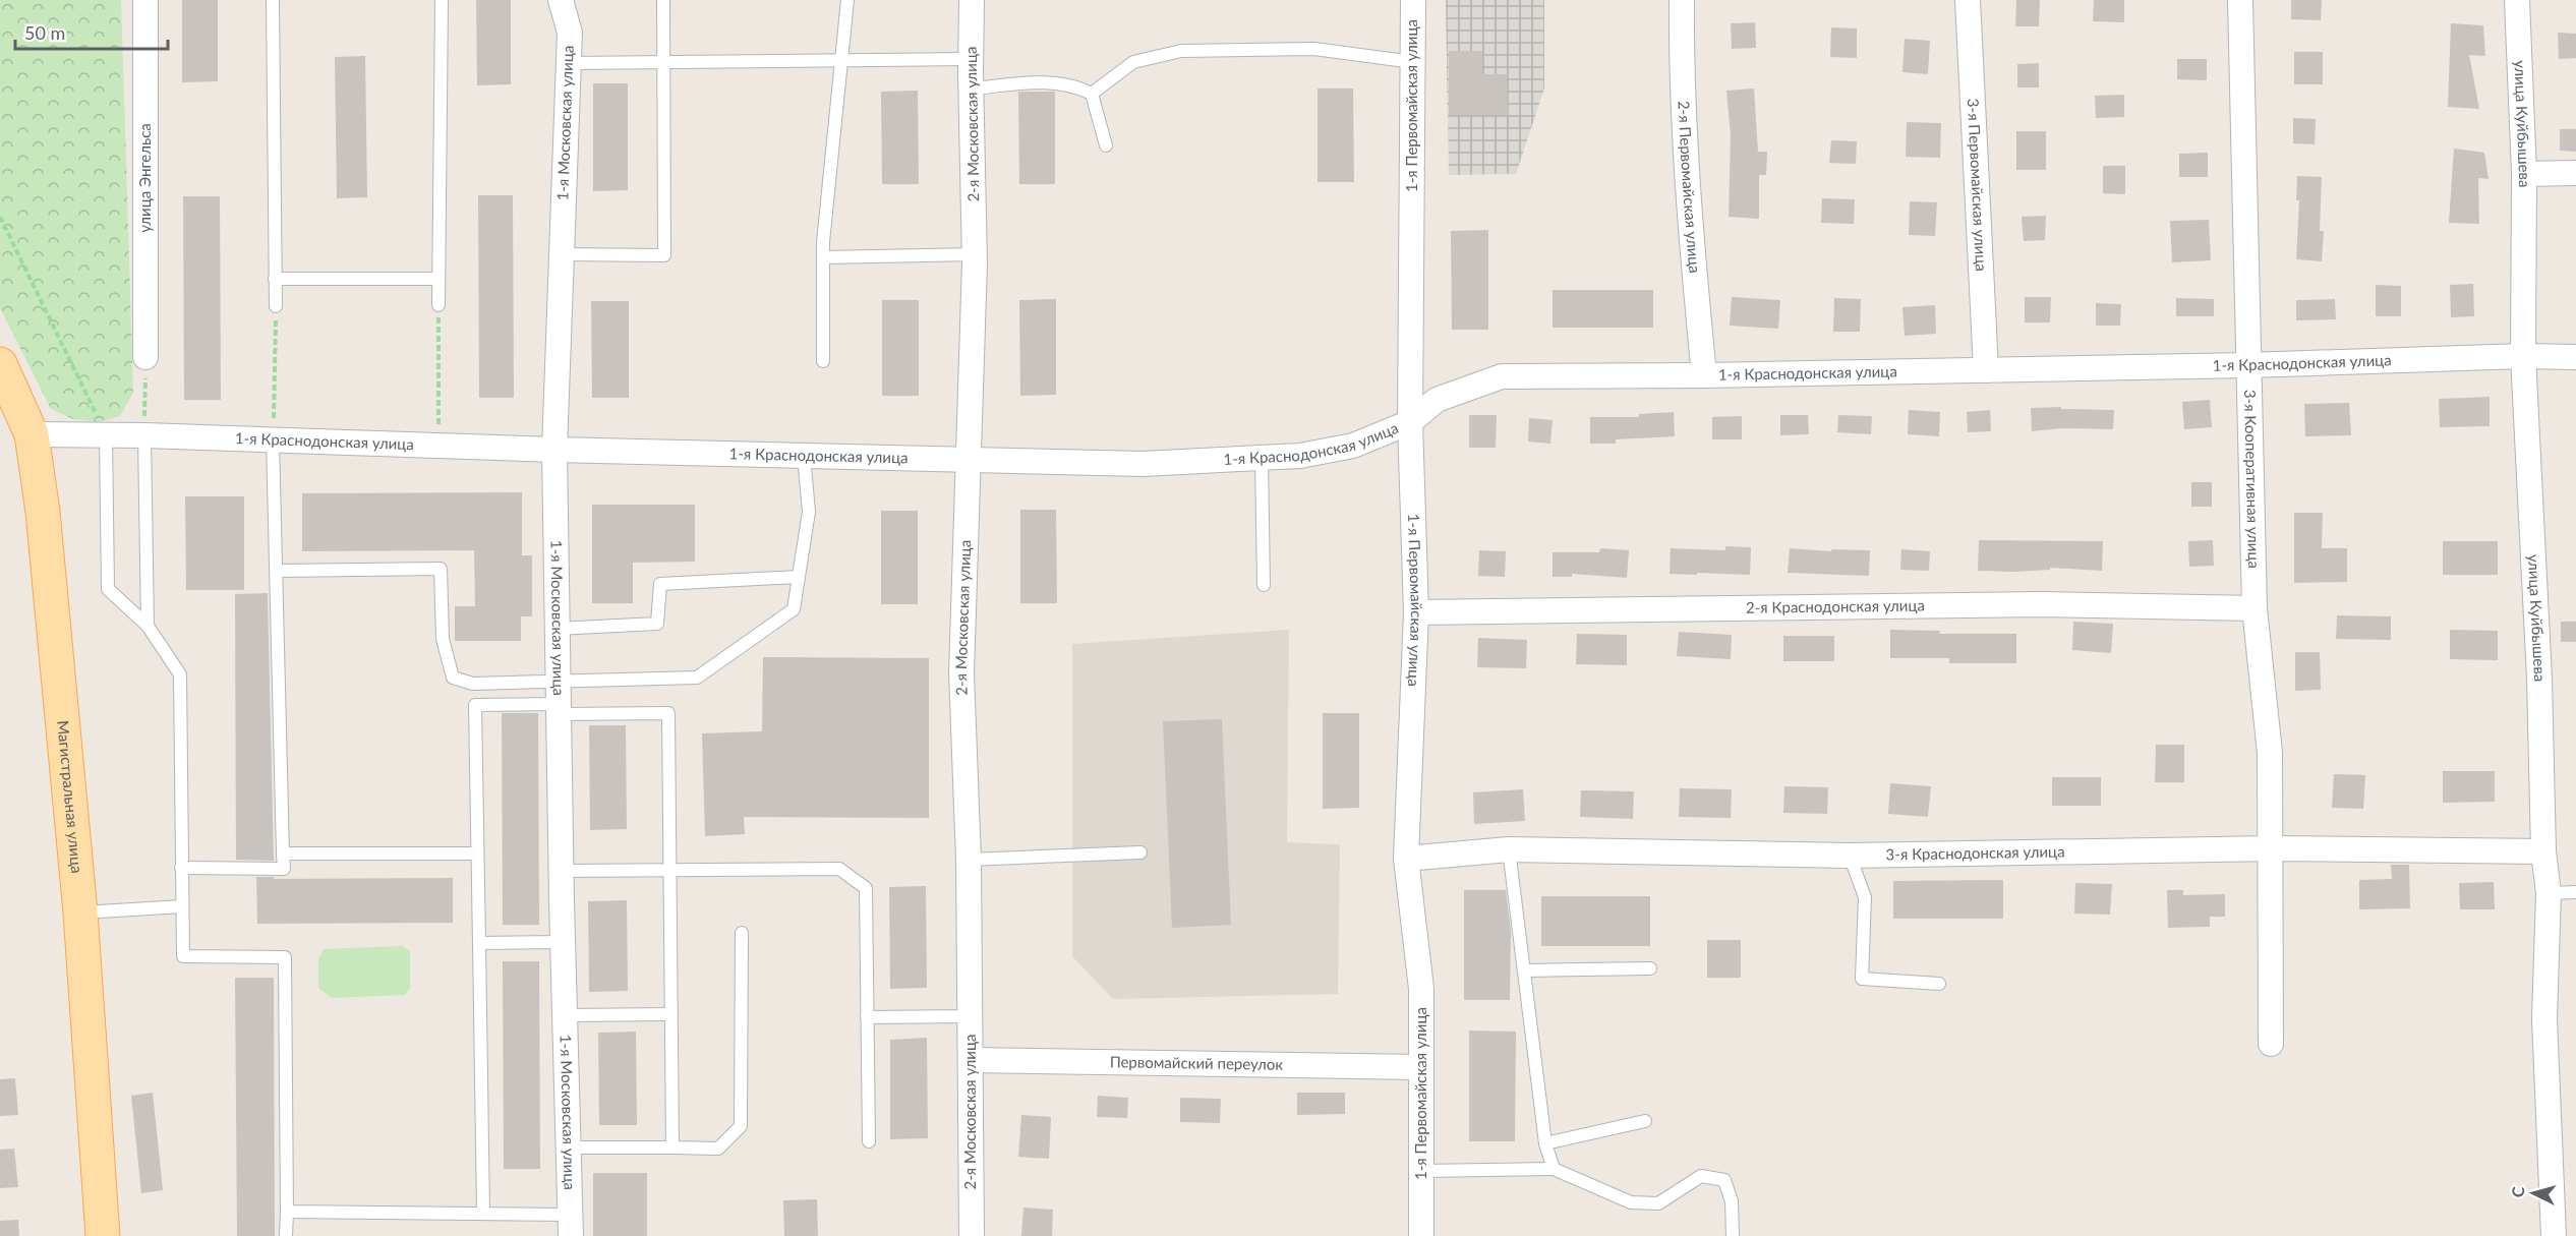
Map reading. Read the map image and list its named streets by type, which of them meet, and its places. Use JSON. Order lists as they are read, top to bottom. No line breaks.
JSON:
{"streets":{"main road":["Магистральная улица"],"street":["1-я Первомайская улица","1-я Московская улица","2-я Московская улица","улица Куйбышева","улица Энгельса","3-я Первомайская улица","2-я Первомайская улица","1-я Краснодонская улица","3-я Кооперативная улица","2-я Краснодонская улица","3-я Краснодонская улица","Первомайский переулок"]},"crossings":[["1-я Первомайская улица","1-я Краснодонская улица"],["1-я Первомайская улица","2-я Краснодонская улица"],["1-я Первомайская улица","3-я Краснодонская улица"],["1-я Первомайская улица","Первомайский переулок"],["1-я Московская улица","1-я Краснодонская улица"],["2-я Московская улица","1-я Краснодонская улица"],["2-я Московская улица","Первомайский переулок"],["улица Куйбышева","1-я Краснодонская улица"],["улица Куйбышева","3-я Краснодонская улица"],["3-я Первомайская улица","1-я Краснодонская улица"],["2-я Первомайская улица","1-я Краснодонская улица"],["1-я Краснодонская улица","3-я Кооперативная улица"],["1-я Краснодонская улица","Магистральная улица"],["3-я Кооперативная улица","2-я Краснодонская улица"],["3-я Кооперативная улица","3-я Краснодонская улица"]],"scale_bar":"50 m","north":"left"}
